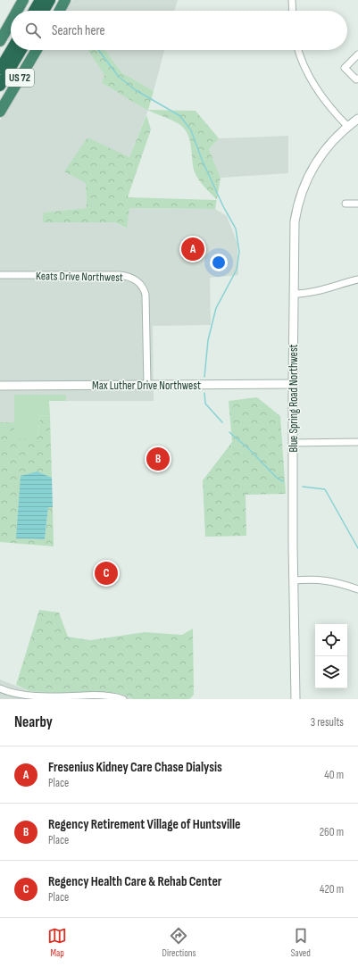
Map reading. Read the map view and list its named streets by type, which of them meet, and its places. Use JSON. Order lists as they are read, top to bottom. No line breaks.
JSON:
{"streets":{"highway":["US 72"],"street":["Keats Drive Northwest","Max Luther Drive Northwest","Blue Spring Road Northwest"]},"crossings":[["Keats Drive Northwest","Max Luther Drive Northwest"],["Max Luther Drive Northwest","Blue Spring Road Northwest"]],"page":{"search":"Search here","pins":["A","B","C"],"heading":["Nearby","3 results"],"list":[{"mark":"A","name":"Fresenius Kidney Care Chase Dialysis","note":"Place","value":"40 m"},{"mark":"B","name":"Regency Retirement Village of Huntsville","note":"Place","value":"260 m"},{"mark":"C","name":"Regency Health Care & Rehab Center","note":"Place","value":"420 m"}],"nav":["Map","Directions","Saved"]}}
